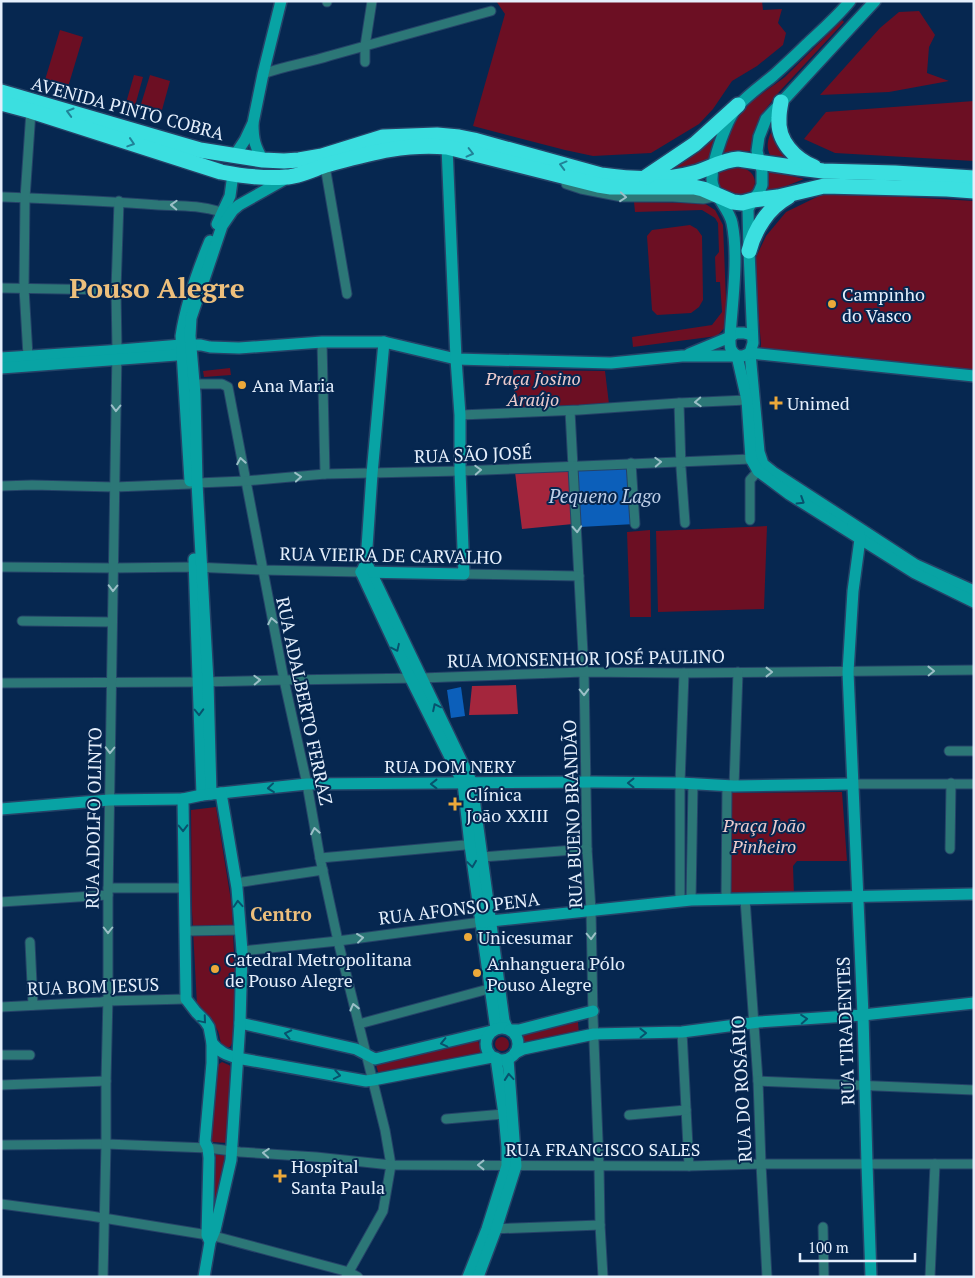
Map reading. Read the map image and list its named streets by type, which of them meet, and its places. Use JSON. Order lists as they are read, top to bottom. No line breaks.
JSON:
{"streets":{"highway":["AVENIDA PINTO COBRA"],"street":["RUA SÃO JOSÉ","RUA VIEIRA DE CARVALHO","RUA MONSENHOR JOSÉ PAULINO","RUA ADALBERTO FERRAZ","RUA DOM NERY","RUA BUENO BRANDÃO","RUA ADOLFO OLINTO","RUA AFONSO PENA","RUA BOM JESUS","RUA TIRADENTES","RUA DO ROSÁRIO","RUA FRANCISCO SALES"]},"crossings":[["RUA SÃO JOSÉ","RUA ADALBERTO FERRAZ"],["RUA SÃO JOSÉ","RUA BUENO BRANDÃO"],["RUA SÃO JOSÉ","RUA ADOLFO OLINTO"],["RUA VIEIRA DE CARVALHO","RUA ADALBERTO FERRAZ"],["RUA VIEIRA DE CARVALHO","RUA BUENO BRANDÃO"],["RUA VIEIRA DE CARVALHO","RUA ADOLFO OLINTO"],["RUA MONSENHOR JOSÉ PAULINO","RUA ADALBERTO FERRAZ"],["RUA MONSENHOR JOSÉ PAULINO","RUA BUENO BRANDÃO"],["RUA MONSENHOR JOSÉ PAULINO","RUA ADOLFO OLINTO"],["RUA MONSENHOR JOSÉ PAULINO","RUA TIRADENTES"],["RUA ADALBERTO FERRAZ","RUA DOM NERY"],["RUA ADALBERTO FERRAZ","RUA AFONSO PENA"],["RUA ADALBERTO FERRAZ","RUA FRANCISCO SALES"],["RUA DOM NERY","RUA BUENO BRANDÃO"],["RUA DOM NERY","RUA ADOLFO OLINTO"],["RUA BUENO BRANDÃO","RUA AFONSO PENA"],["RUA BUENO BRANDÃO","RUA FRANCISCO SALES"],["RUA ADOLFO OLINTO","RUA BOM JESUS"],["RUA ADOLFO OLINTO","RUA FRANCISCO SALES"],["RUA TIRADENTES","RUA FRANCISCO SALES"],["RUA DO ROSÁRIO","RUA FRANCISCO SALES"]],"one_way":["RUA BUENO BRANDÃO"],"districts":["Pouso Alegre","Centro"],"water":["Pequeno Lago"],"parks":["Praça Josino Araújo","Praça João Pinheiro"],"places":{"other":["Campinho do Vasco","Ana Maria","Unicesumar","Catedral Metropolitana de Pouso Alegre","Anhanguera Pólo Pouso Alegre"],"health":["Unimed","Clínica João XXIII","Hospital Santa Paula"]},"scale_bar":"100 m"}
